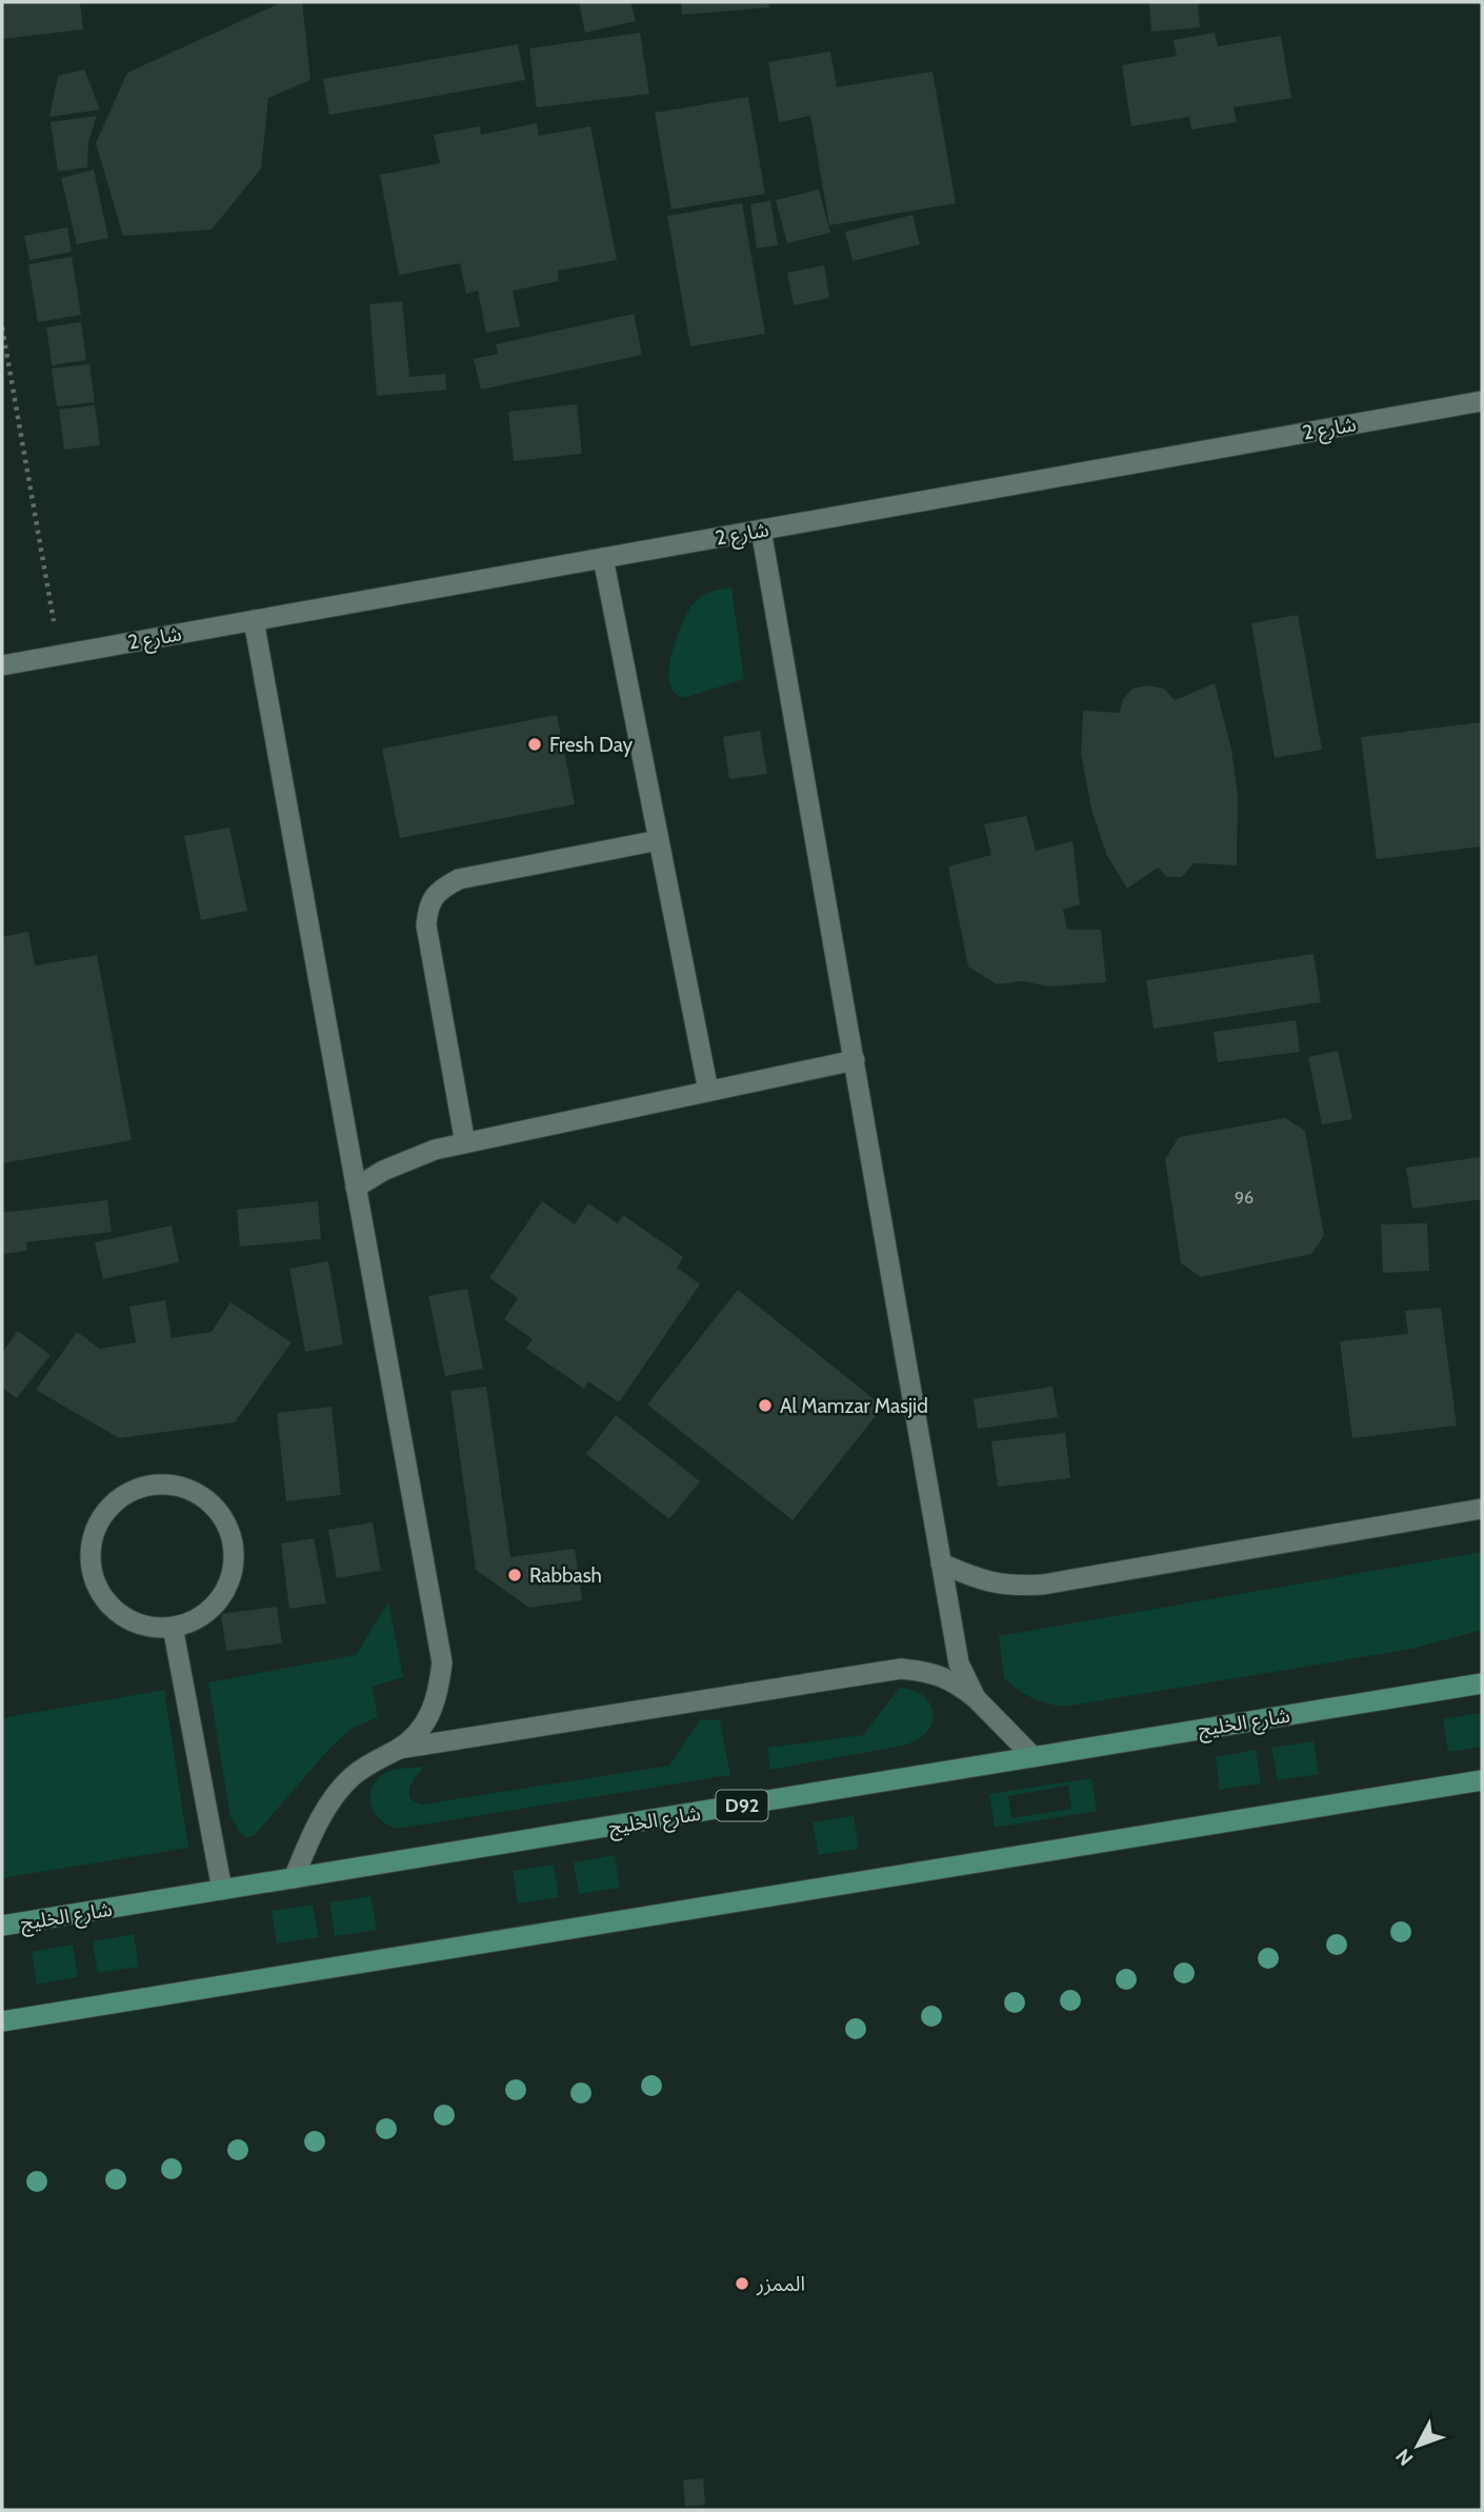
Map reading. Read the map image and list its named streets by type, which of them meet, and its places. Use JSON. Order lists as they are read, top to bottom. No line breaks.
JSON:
{"streets":{"main road":["شارع الخليج","D92"],"street":["شارع 2"]},"places":["Fresh Day","Al Mamzar Masjid","Rabbash","الممزر"],"house_numbers":["96"],"north":"bottom left"}
